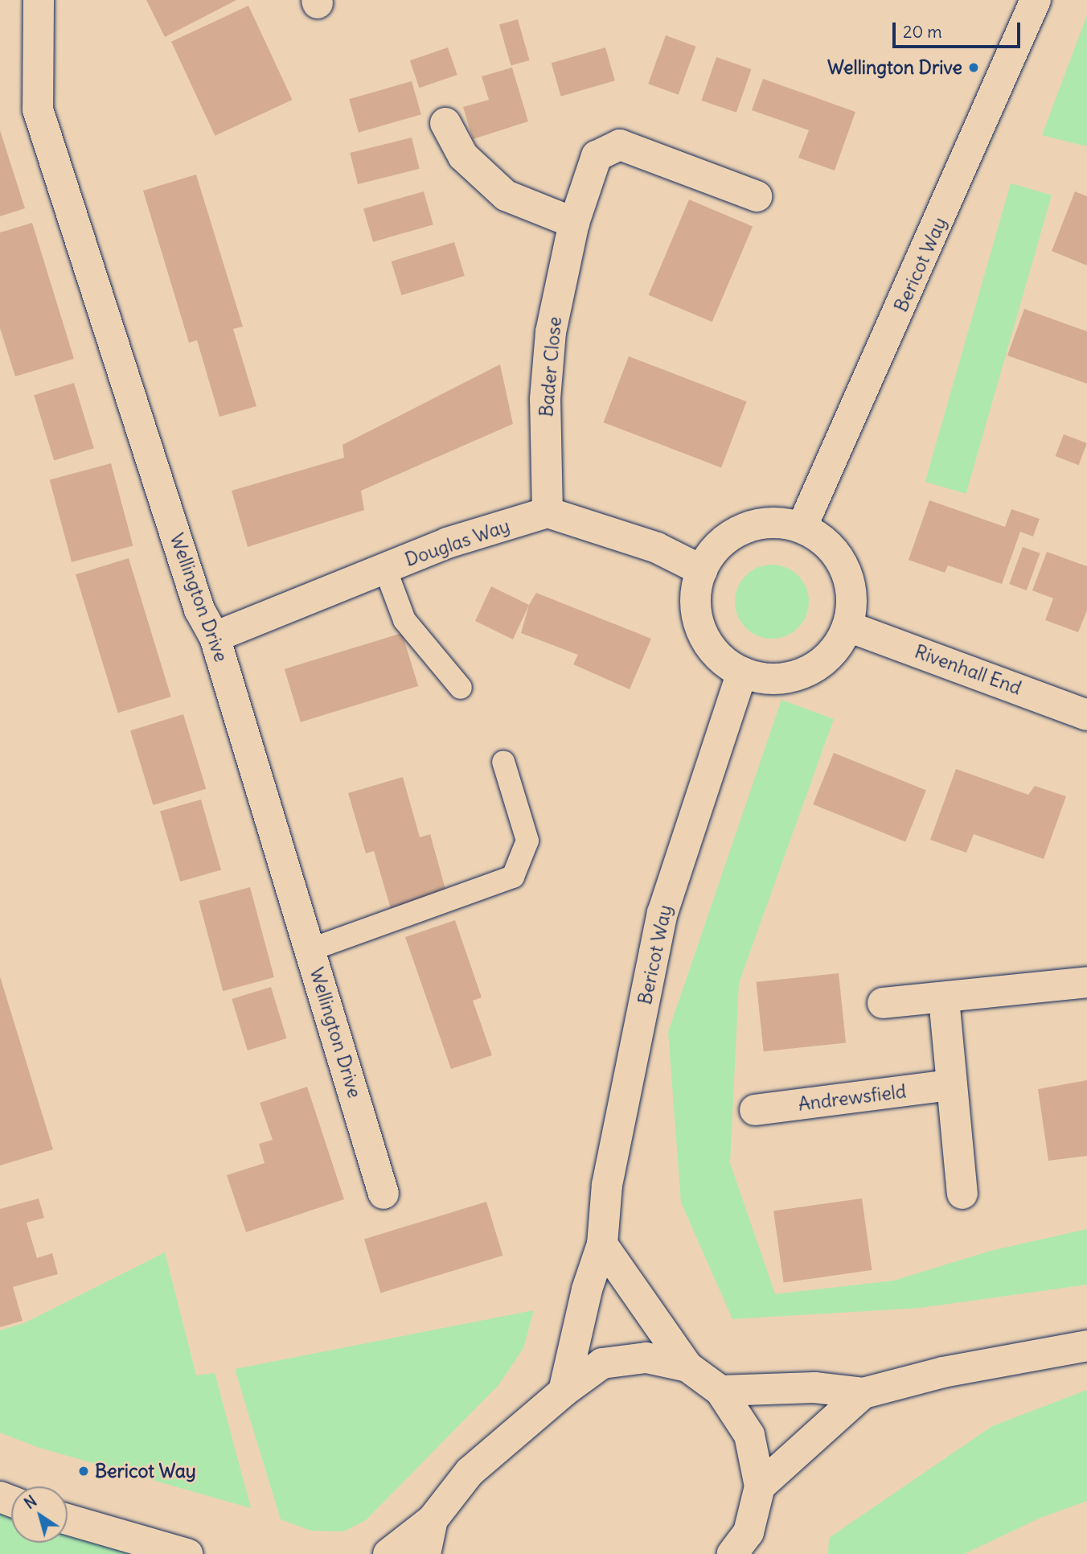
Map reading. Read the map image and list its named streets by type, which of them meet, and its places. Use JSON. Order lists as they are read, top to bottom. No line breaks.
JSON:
{"streets":{"street":["Bericot Way","Bader Close","Douglas Way","Wellington Drive","Rivenhall End","Andrewsfield"]},"crossings":[["Bericot Way","Rivenhall End"],["Bader Close","Douglas Way"],["Douglas Way","Wellington Drive"]],"places":["Wellington Drive","Bericot Way"],"scale_bar":"20 m","north":"top left"}
